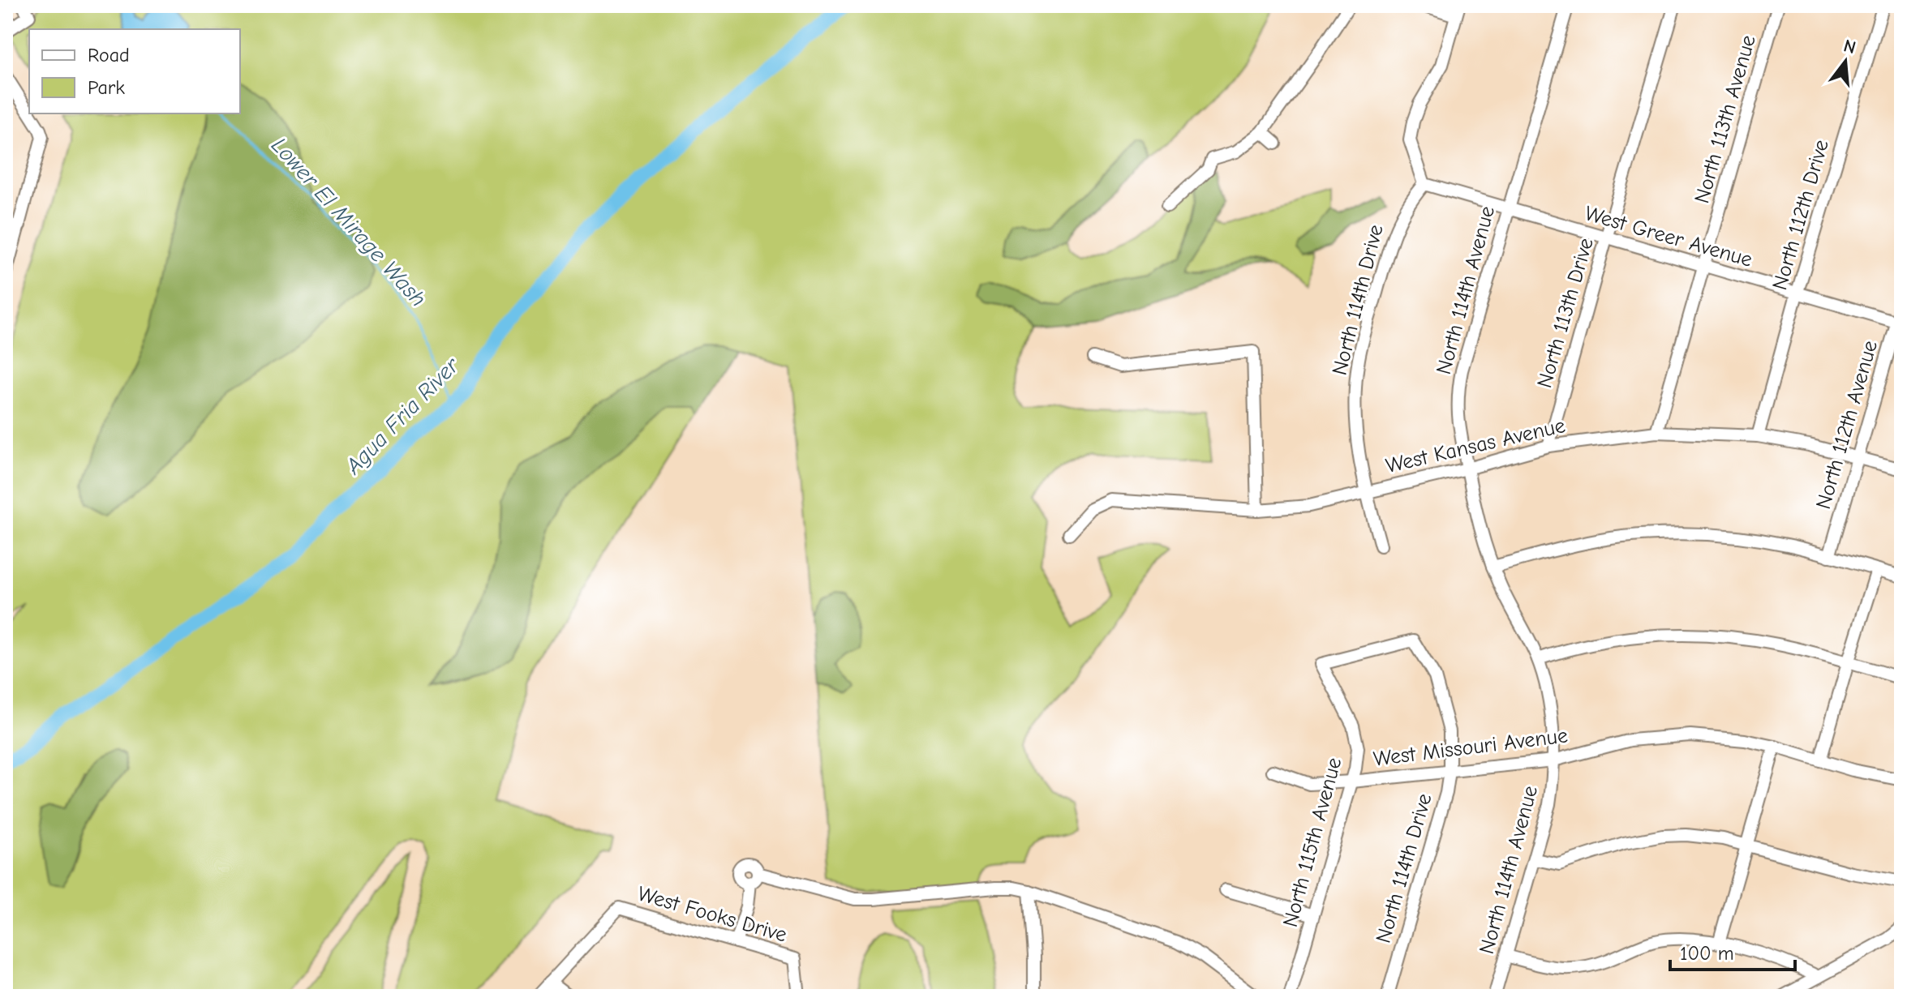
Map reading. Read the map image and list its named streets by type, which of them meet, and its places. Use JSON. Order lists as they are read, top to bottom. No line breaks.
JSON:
{"streets":{"street":["North 113th Avenue","North 112th Drive","West Greer Avenue","North 114th Avenue","North 114th Drive","North 113th Drive","North 112th Avenue","West Kansas Avenue","West Missouri Avenue","North 115th Avenue","West Fooks Drive"]},"crossings":[["North 113th Avenue","West Greer Avenue"],["North 113th Avenue","West Kansas Avenue"],["North 112th Drive","West Greer Avenue"],["North 112th Drive","West Kansas Avenue"],["West Greer Avenue","North 114th Avenue"],["West Greer Avenue","North 114th Drive"],["West Greer Avenue","North 113th Drive"],["West Greer Avenue","North 112th Avenue"],["North 114th Avenue","West Kansas Avenue"],["North 114th Avenue","West Missouri Avenue"],["North 114th Drive","West Kansas Avenue"],["North 114th Drive","West Missouri Avenue"],["North 114th Drive","North 115th Avenue"],["North 113th Drive","West Kansas Avenue"],["North 112th Avenue","West Kansas Avenue"],["West Missouri Avenue","North 115th Avenue"]],"water":["Lower El Mirage Wash","Agua Fria River"],"legend":["Road","Park"],"scale_bar":"100 m","north":"top"}
